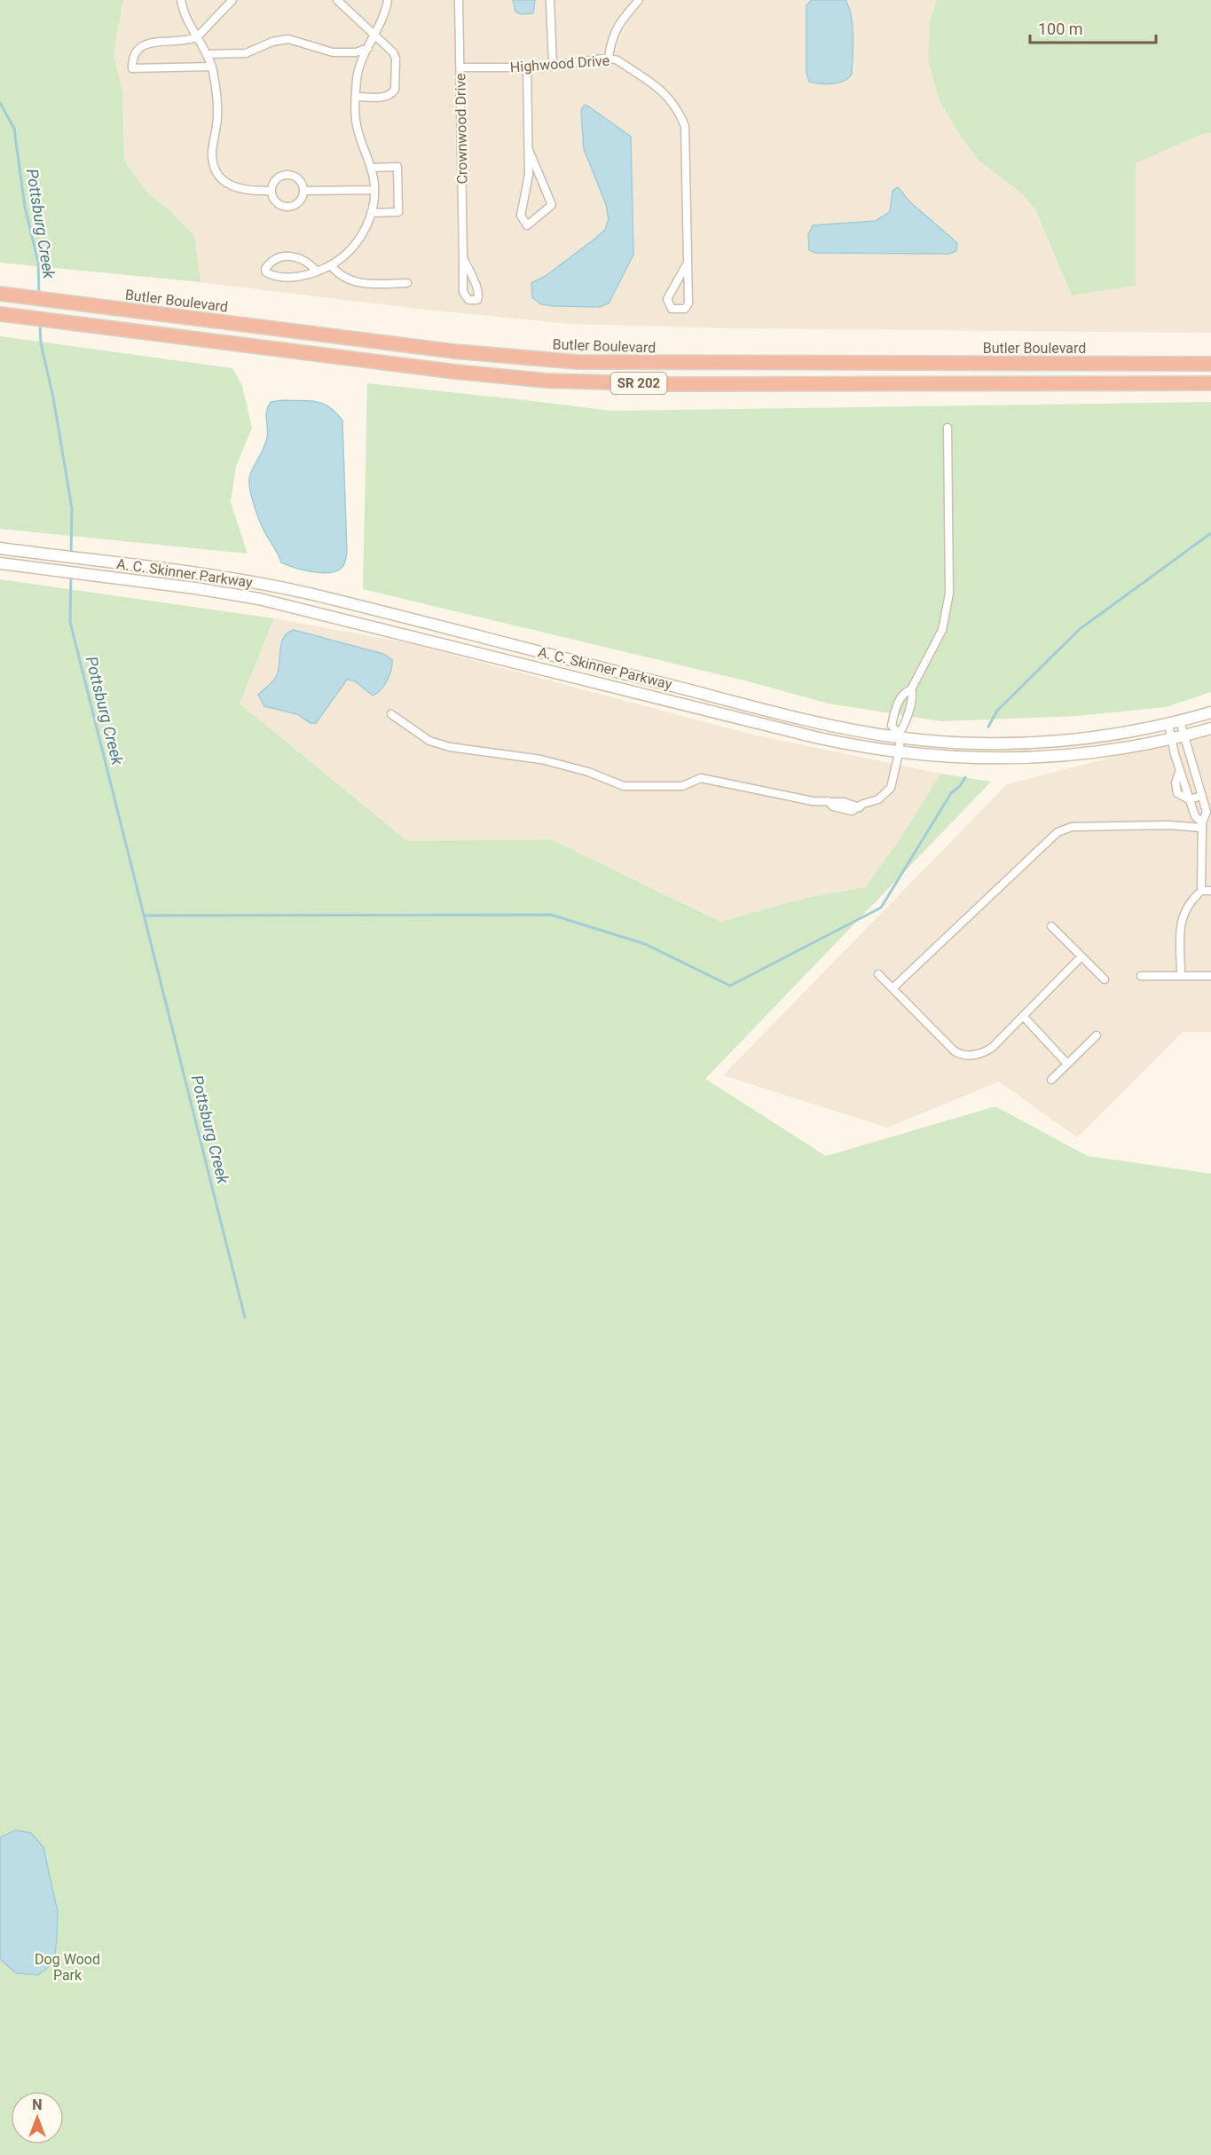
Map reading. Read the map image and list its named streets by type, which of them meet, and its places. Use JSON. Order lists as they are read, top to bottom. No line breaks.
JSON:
{"streets":{"highway":["Butler Boulevard","SR 202"],"main road":["A. C. Skinner Parkway"],"street":["Highwood Drive","Crownwood Drive"]},"crossings":[["Highwood Drive","Crownwood Drive"]],"water":["Pottsburg Creek"],"parks":["Dog Wood Park"],"scale_bar":"100 m","north":"top"}
